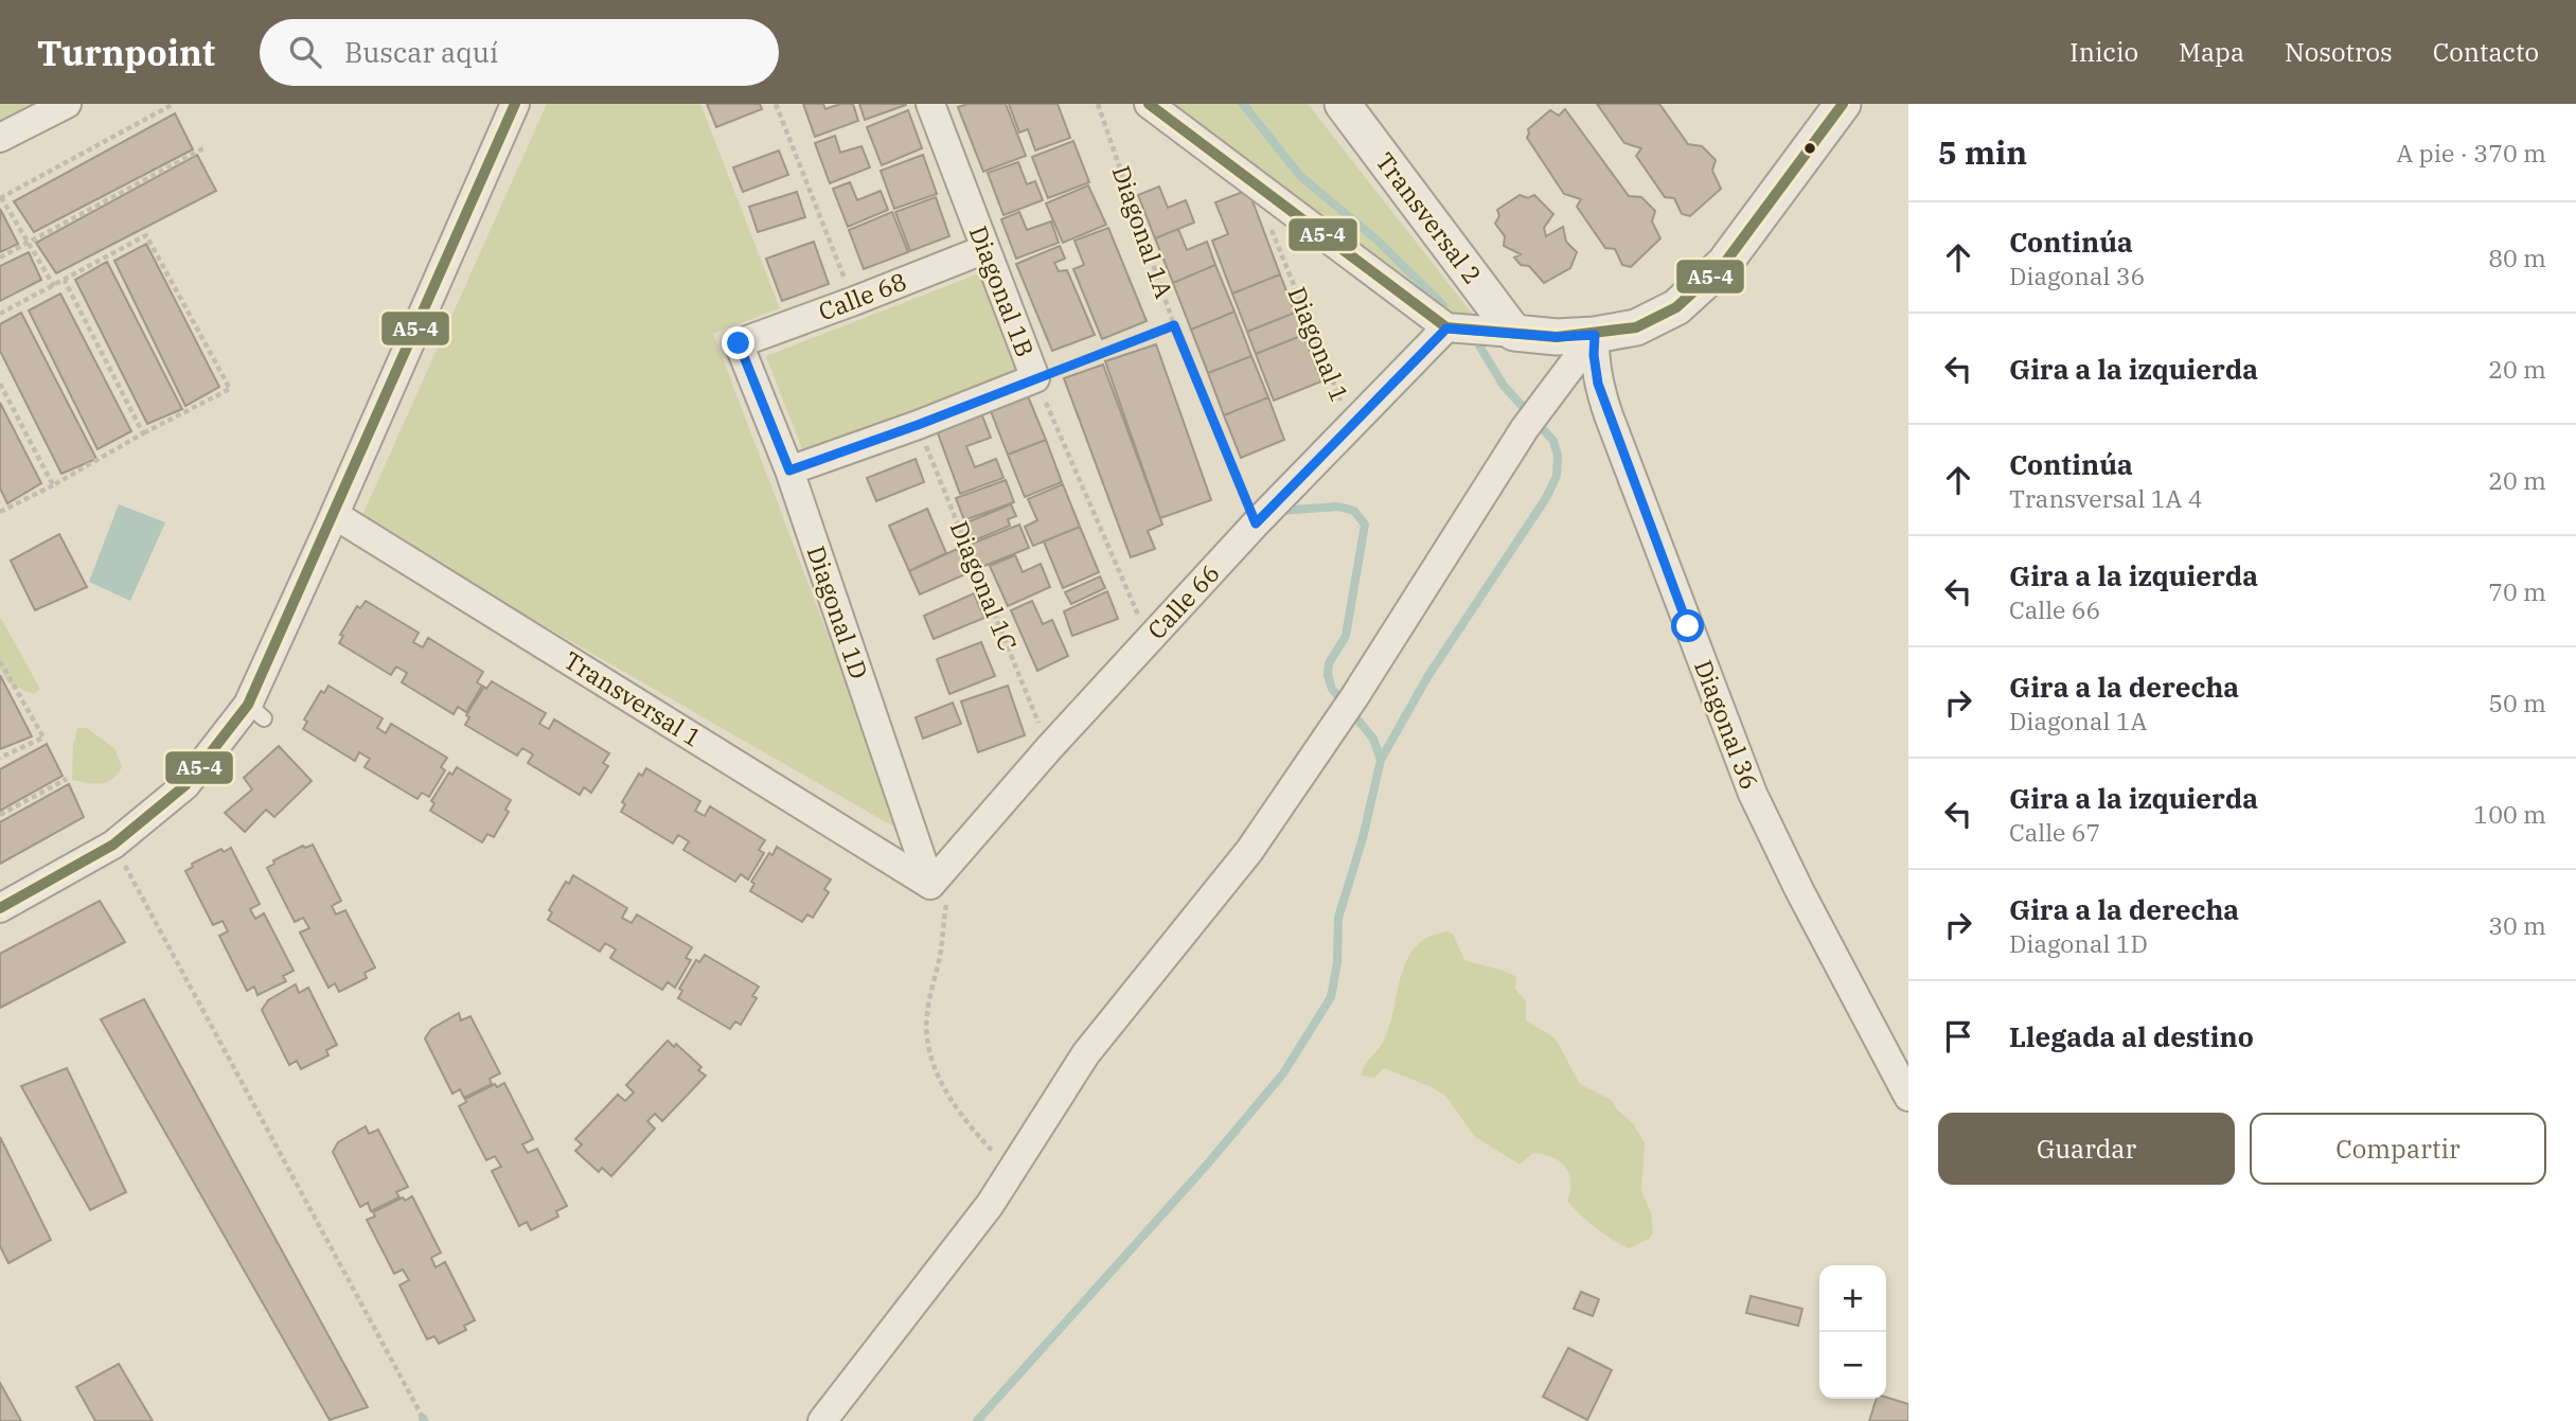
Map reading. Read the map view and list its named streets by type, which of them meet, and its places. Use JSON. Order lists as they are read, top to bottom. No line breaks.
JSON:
{"streets":{"street":["Transversal 2","Diagonal 1B","Calle 68","Calle 66","Diagonal 1D","Transversal 1","Diagonal 36"],"path":["Diagonal 1A","Diagonal 1","Diagonal 1C"]},"crossings":[["Diagonal 1A","Calle 66"],["Diagonal 1B","Calle 68"],["Diagonal 1B","Calle 66"],["Calle 68","Diagonal 1D"],["Diagonal 1","Calle 66"],["Diagonal 1C","Calle 66"],["Calle 66","Diagonal 1D"],["Calle 66","Transversal 1"],["Diagonal 1D","Transversal 1"]],"lines":["transit line A5-4"],"page":{"header":"Turnpoint","search":"Buscar aquí","nav":["Inicio","Mapa","Nosotros","Contacto"],"heading":["5 min","A pie · 370 m"],"list":[["Continúa","Diagonal 36","80 m"],["Gira a la izquierda","20 m"],["Continúa","Transversal 1A 4","20 m"],["Gira a la izquierda","Calle 66","70 m"],["Gira a la derecha","Diagonal 1A","50 m"],["Gira a la izquierda","Calle 67","100 m"],["Gira a la derecha","Diagonal 1D","30 m"],"Llegada al destino"],"buttons":["Guardar","Compartir"],"map_buttons":["+","−"]}}
